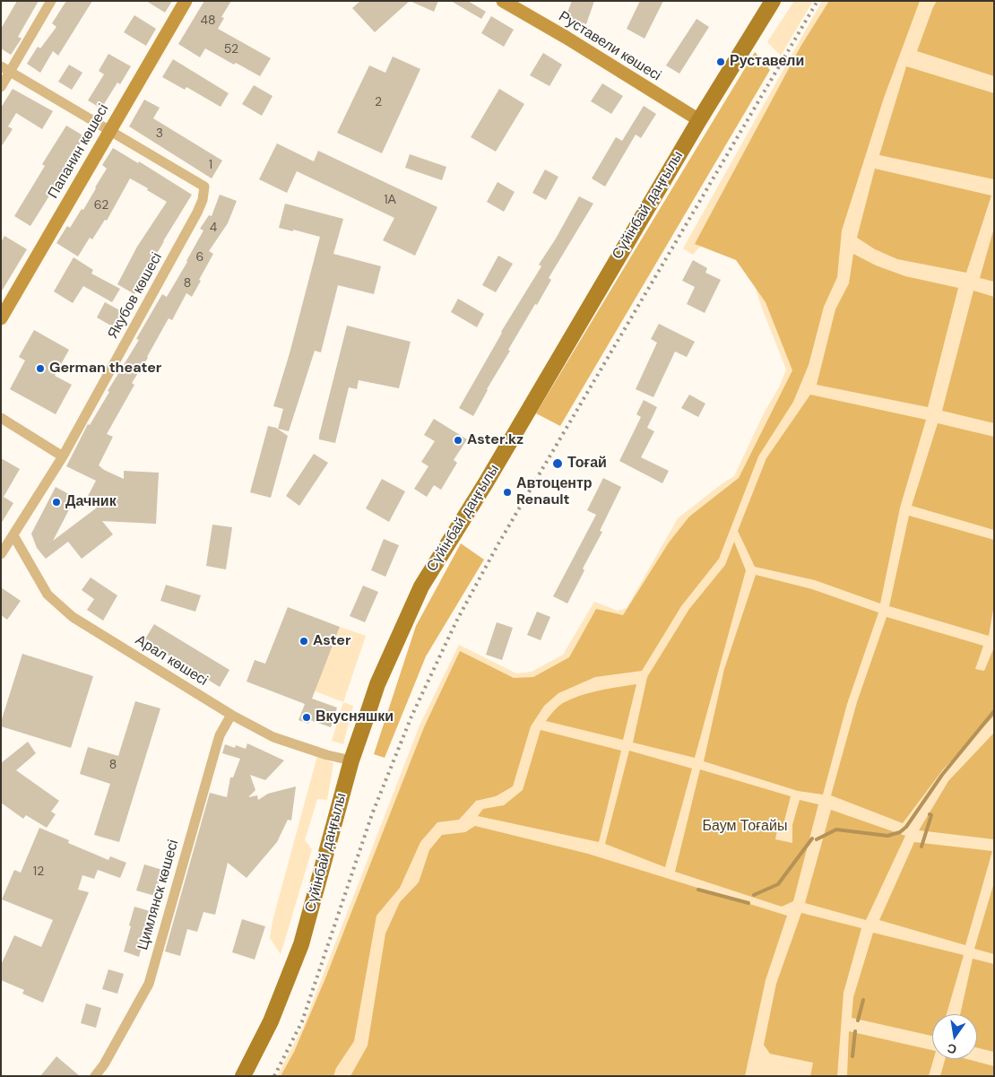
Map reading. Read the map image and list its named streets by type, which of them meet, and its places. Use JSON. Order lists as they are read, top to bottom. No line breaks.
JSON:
{"streets":{"main road":["Руставели көшесі","Папанин көшесі","Сүйінбай даңғылы"],"street":["Якубов көшесі","Арал көшесі","Цимлянск көшесі"]},"crossings":[["Руставели көшесі","Сүйінбай даңғылы"],["Папанин көшесі","Якубов көшесі"],["Сүйінбай даңғылы","Арал көшесі"],["Якубов көшесі","Арал көшесі"],["Арал көшесі","Цимлянск көшесі"]],"parks":["Баум Тоғайы"],"places":["Руставели","German theater","Aster.kz","Тоғай","Автоцентр Renault","Дачник","Aster","Вкусняшки"],"house_numbers":["48","52","2","3","1","1А","62","4","6","8","8","12"],"north":"bottom"}
